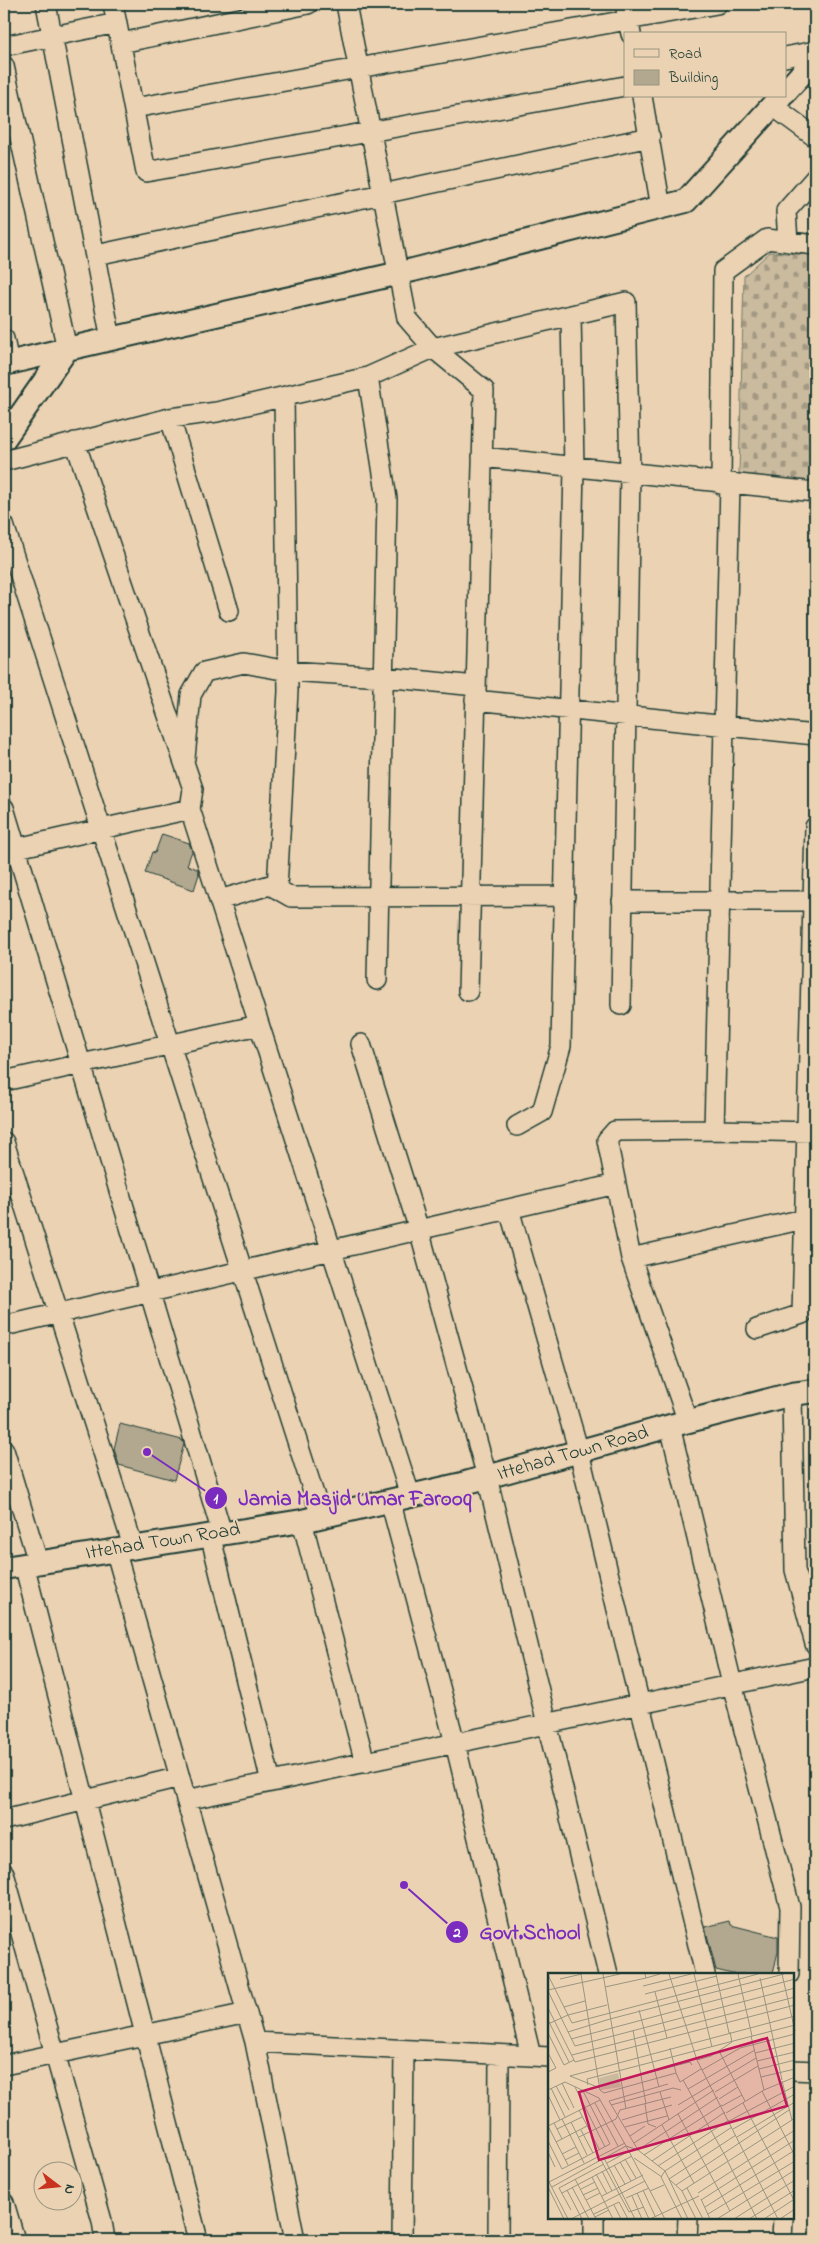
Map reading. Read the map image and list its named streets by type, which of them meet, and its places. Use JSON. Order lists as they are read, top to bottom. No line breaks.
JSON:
{"streets":{"street":["Ittehad Town Road"]},"places":["Jamia Masjid Umar Farooq","Govt.School"],"legend":["Road","Building"],"north":"right"}
